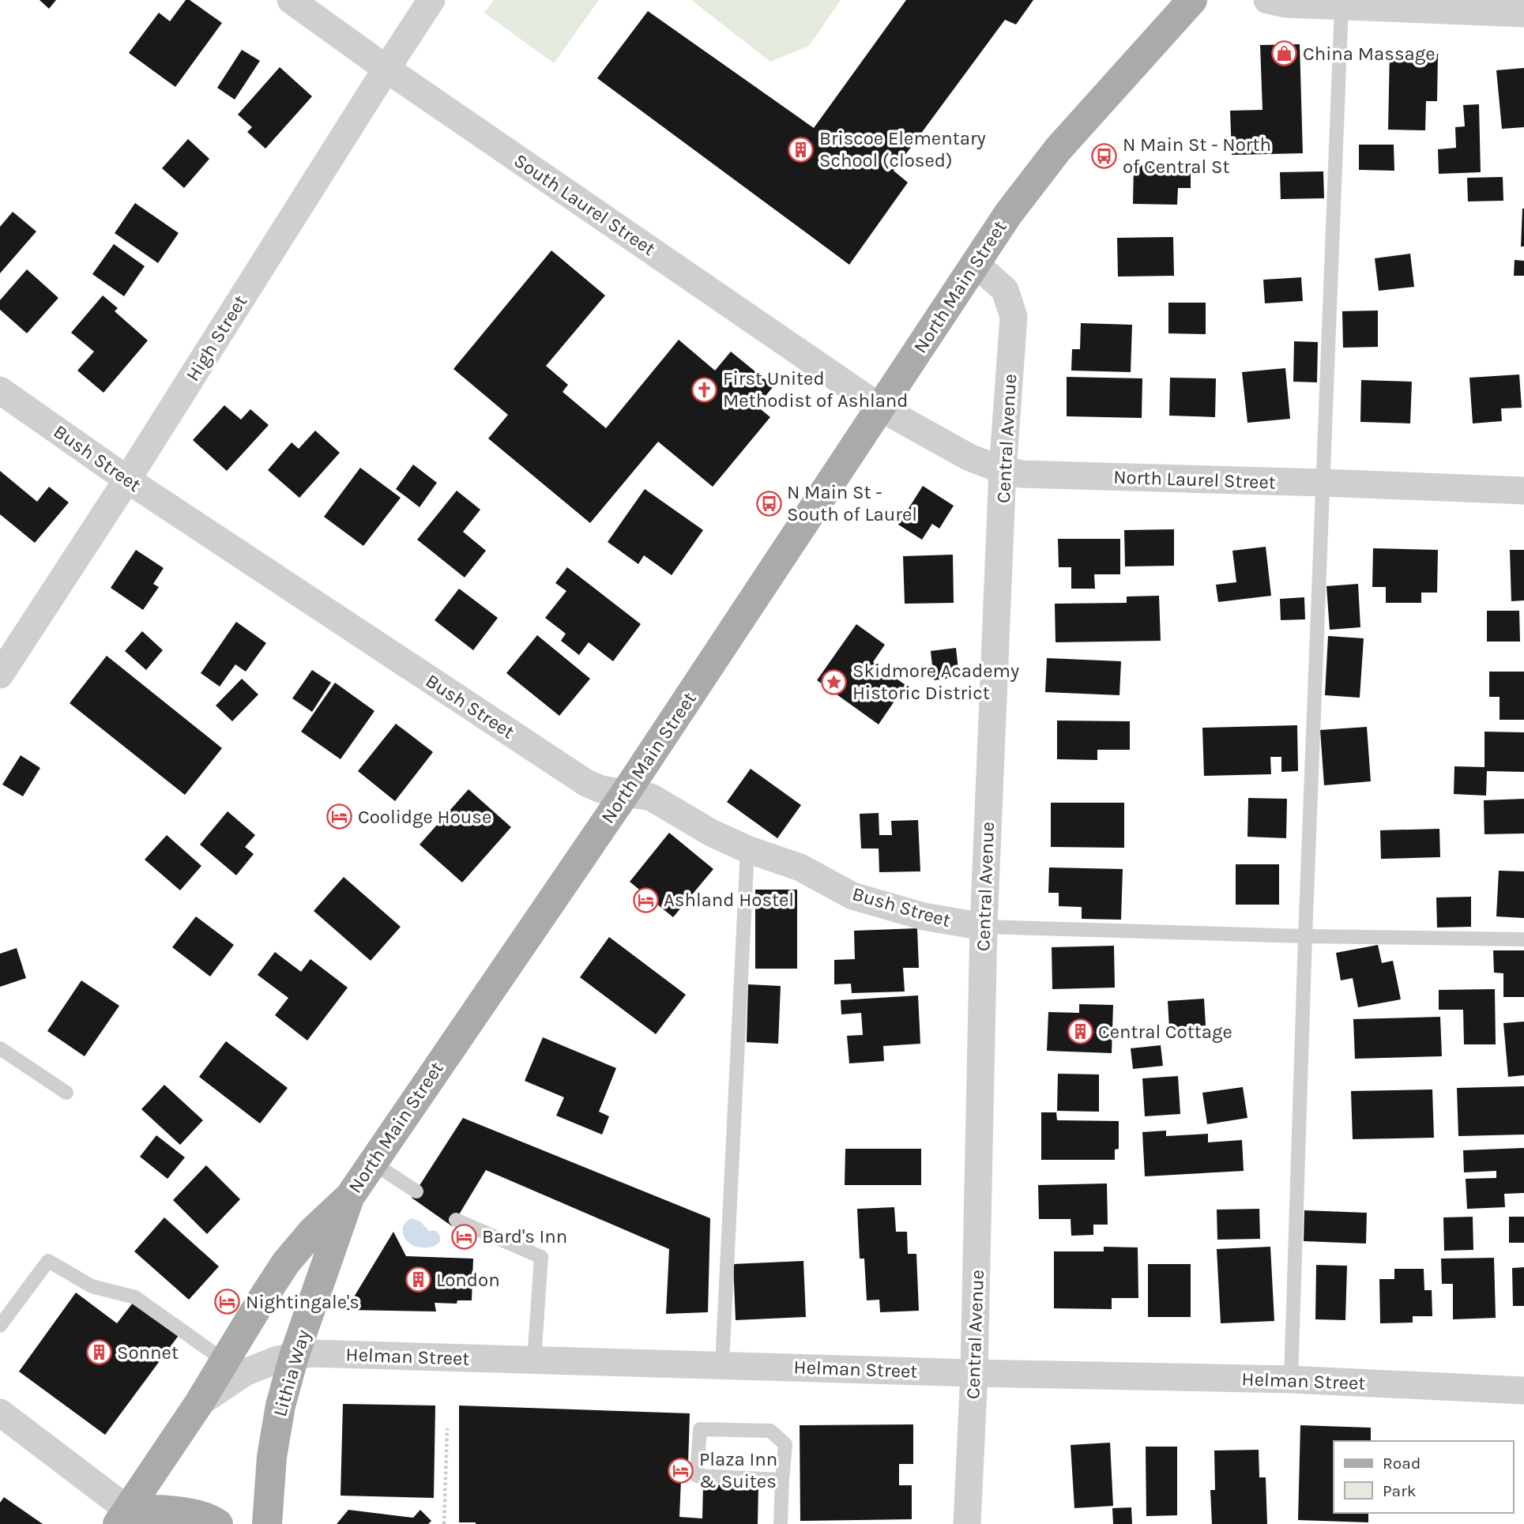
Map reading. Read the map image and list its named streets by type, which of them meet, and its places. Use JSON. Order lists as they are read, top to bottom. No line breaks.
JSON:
{"streets":{"main road":["North Main Street","Lithia Way"],"street":["South Laurel Street","High Street","Central Avenue","Bush Street","North Laurel Street","Helman Street"]},"crossings":[["South Laurel Street","North Main Street"],["South Laurel Street","High Street"],["South Laurel Street","North Laurel Street"],["North Main Street","Central Avenue"],["North Main Street","Bush Street"],["North Main Street","North Laurel Street"],["North Main Street","Helman Street"],["North Main Street","Lithia Way"],["High Street","Bush Street"],["Central Avenue","Bush Street"],["Central Avenue","North Laurel Street"],["Central Avenue","Helman Street"],["Helman Street","Lithia Way"]],"places":{"shop":["China Massage"],"building":["Briscoe Elementary School (closed)","Central Cottage","London","Sonnet"],"bus stop":["N Main St - North of Central St","N Main St - South of Laurel"],"church":["First United Methodist of Ashland"],"place":["Skidmore Academy Historic District"],"hotel":["Coolidge House","Ashland Hostel","Bard's Inn","Nightingale's","Plaza Inn & Suites"]},"legend":["Road","Park"]}
